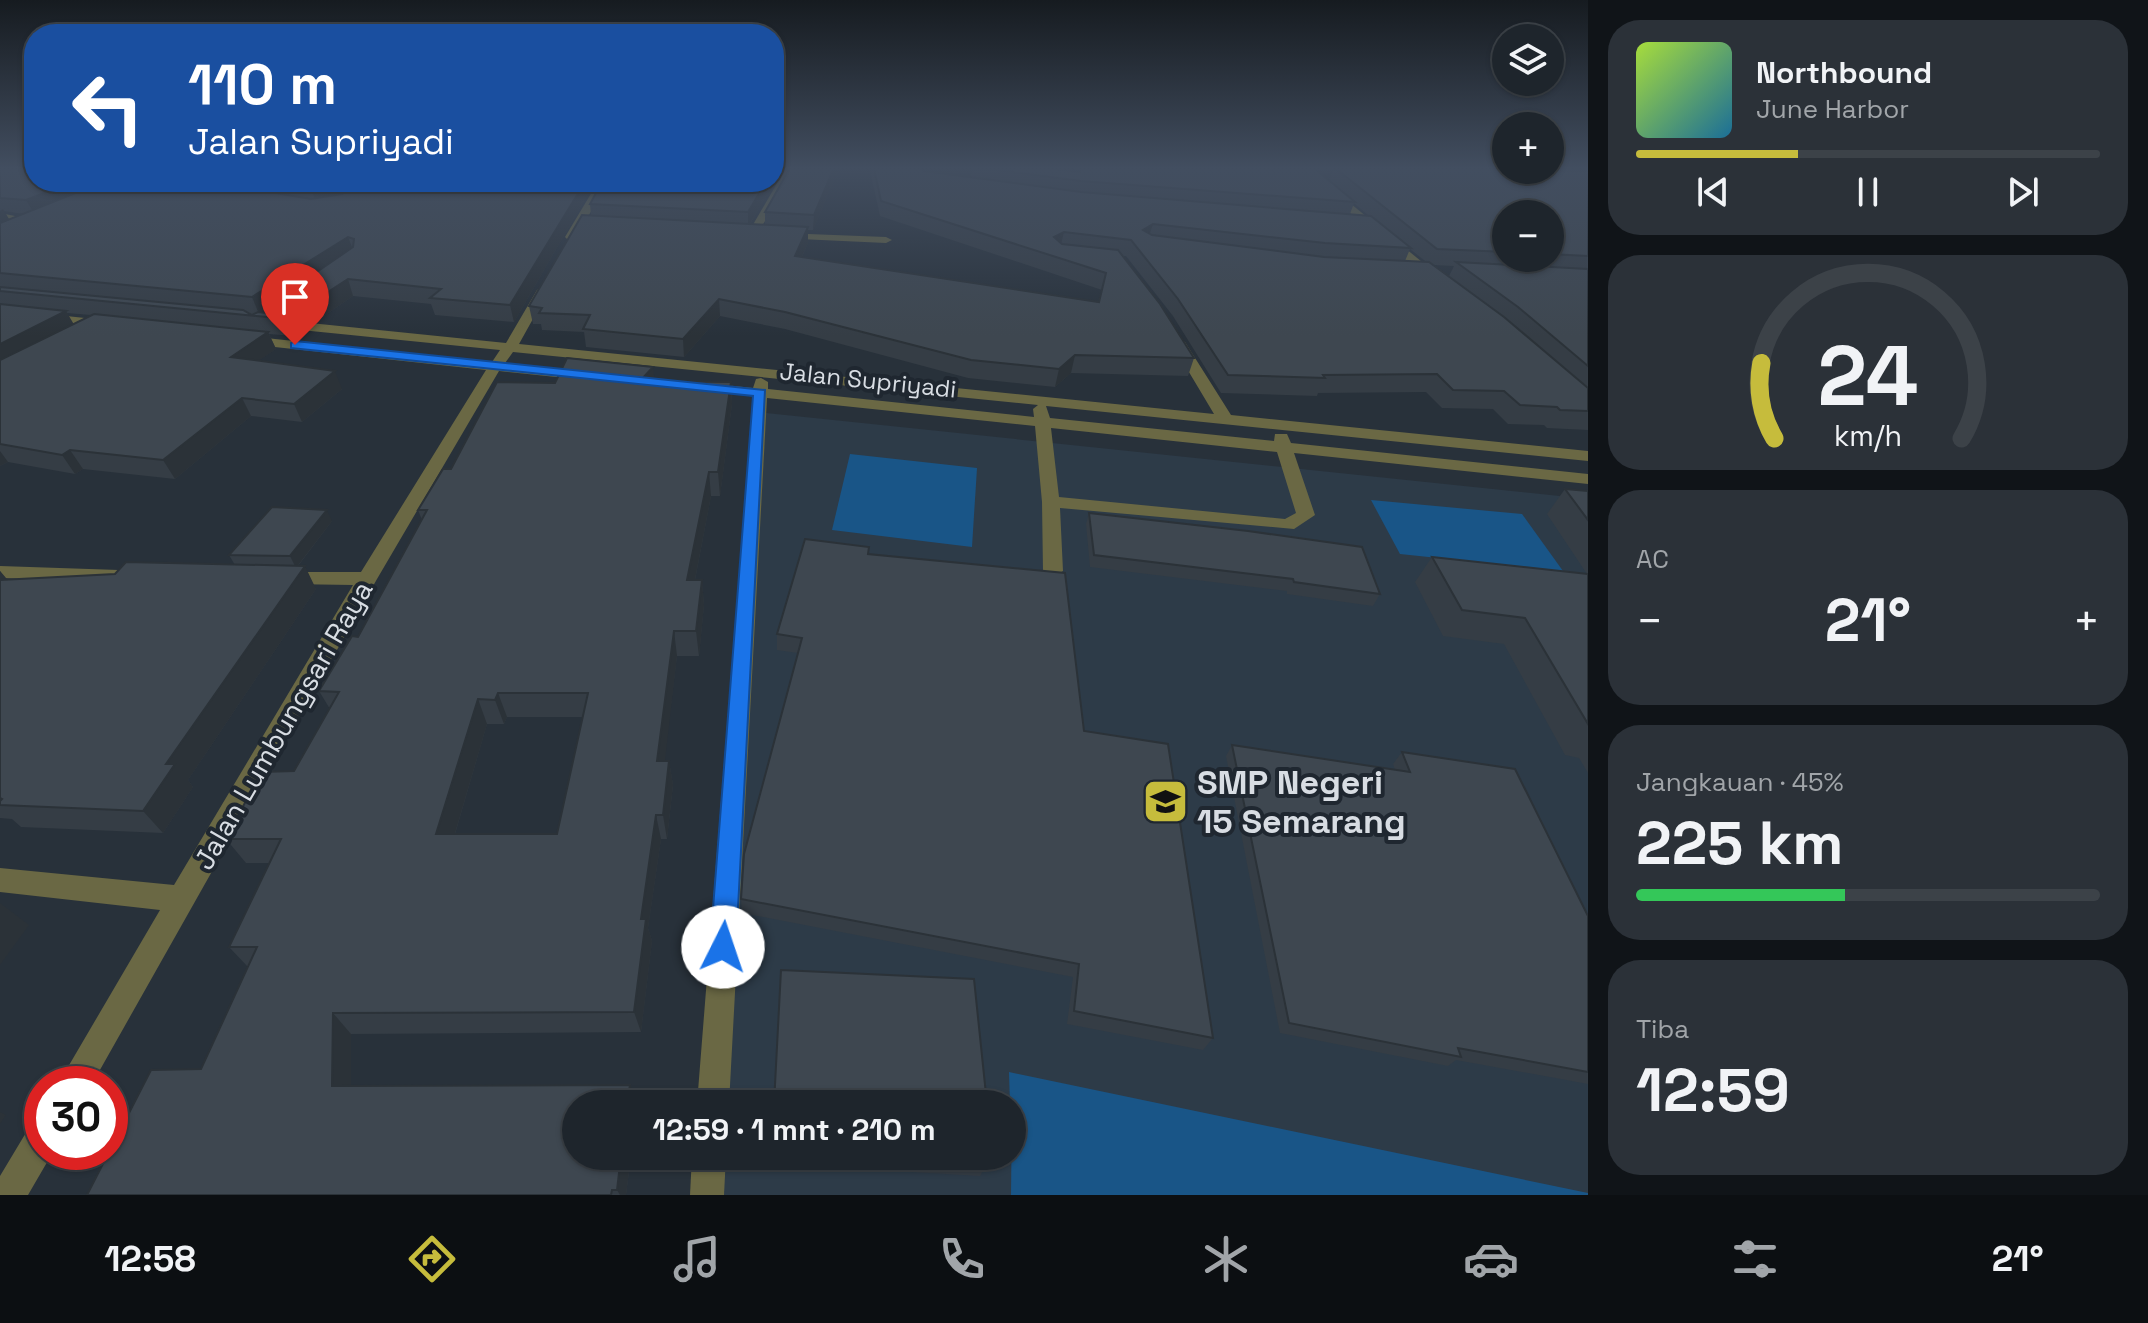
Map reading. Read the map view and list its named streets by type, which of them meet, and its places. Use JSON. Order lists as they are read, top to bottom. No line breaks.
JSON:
{"streets":{"street":["Jalan Supriyadi","Jalan Lumbungsari Raya"]},"crossings":[["Jalan Supriyadi","Jalan Lumbungsari Raya"]],"places":{"school or university":["SMP Negeri 15 Semarang"]},"page":{"map_buttons":["+","−"],"turn":["110 m","Jalan Supriyadi"],"song":["Northbound","June Harbor"],"tile":["AC",["Jangkauan · 45%","225 km"],["Tiba","12:59"]],"heat":["−","21°","+"],"limit":"30","trip":"12:59 · 1 mnt · 210 m","tabs":["12:58","21°"],"gauge":["24","km/h"]}}
